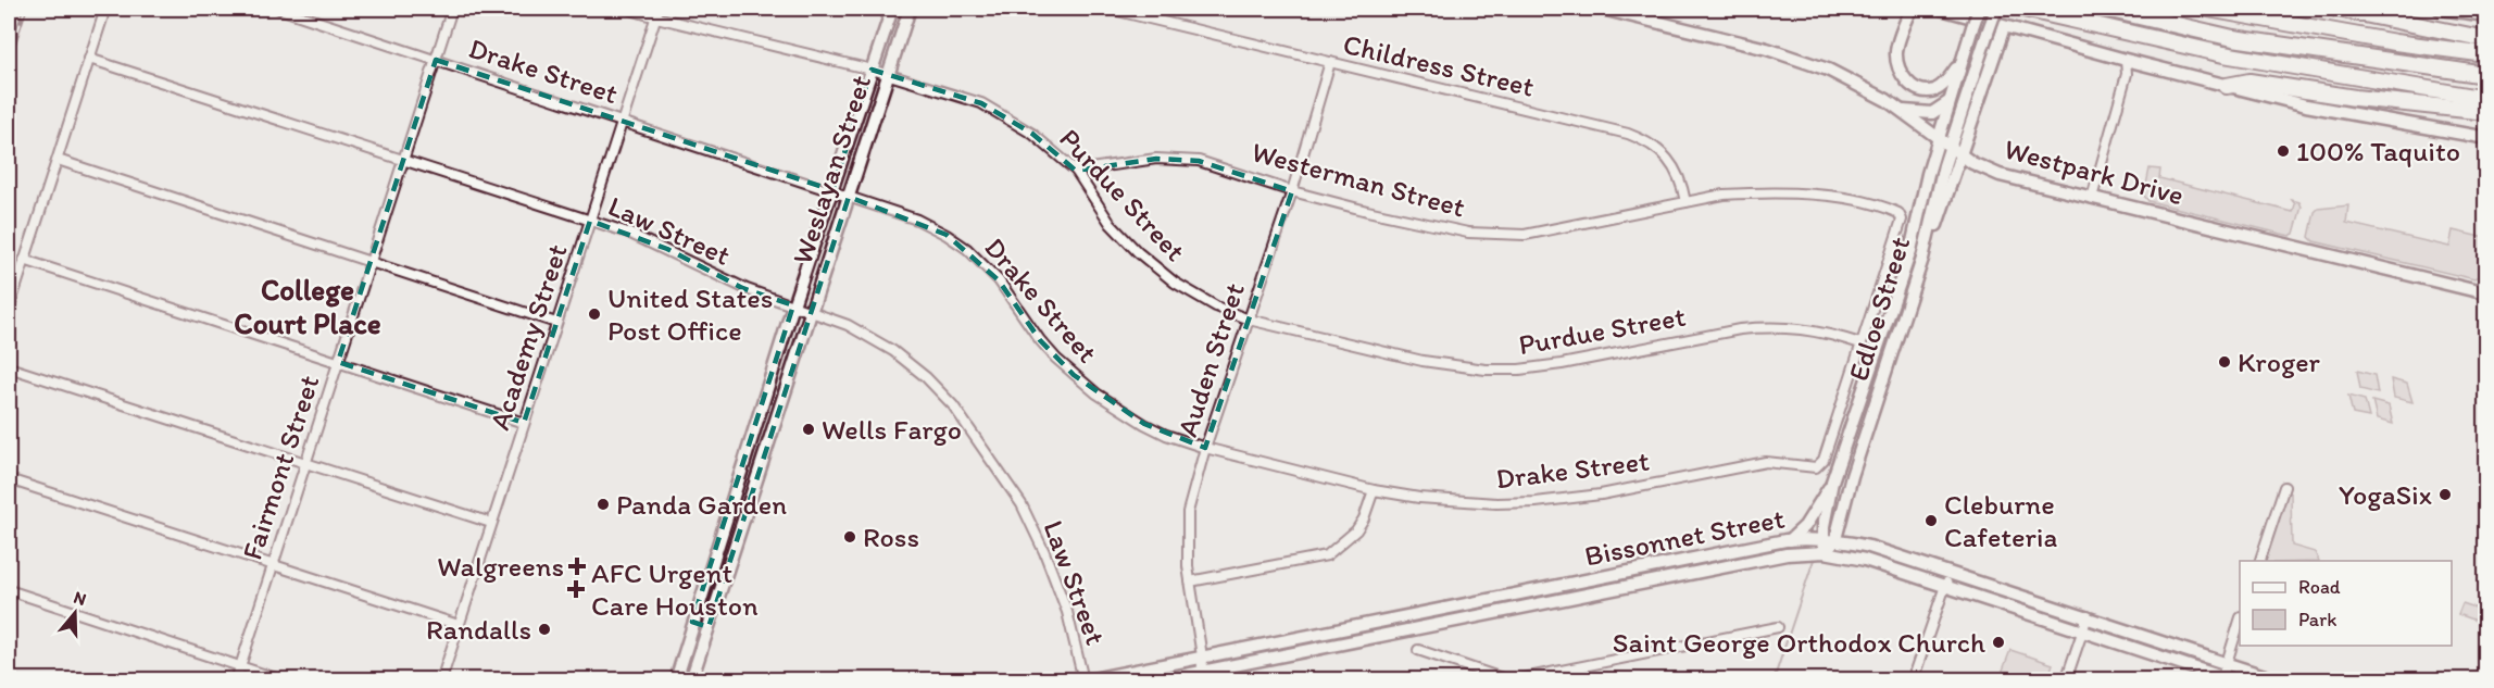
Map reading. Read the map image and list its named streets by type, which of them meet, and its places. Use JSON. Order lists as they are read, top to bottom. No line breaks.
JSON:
{"streets":{"main road":["Weslayan Street","Westpark Drive","Edloe Street","Bissonnet Street"],"street":["Childress Street","Drake Street","Westerman Street","Purdue Street","Law Street","Academy Street","Auden Street","Fairmont Street"]},"crossings":[["Childress Street","Westerman Street"],["Childress Street","Auden Street"],["Drake Street","Weslayan Street"],["Drake Street","Edloe Street"],["Drake Street","Academy Street"],["Drake Street","Auden Street"],["Drake Street","Fairmont Street"],["Weslayan Street","Purdue Street"],["Weslayan Street","Law Street"],["Westpark Drive","Edloe Street"],["Westerman Street","Purdue Street"],["Westerman Street","Edloe Street"],["Westerman Street","Auden Street"],["Purdue Street","Edloe Street"],["Purdue Street","Academy Street"],["Purdue Street","Auden Street"],["Law Street","Academy Street"],["Law Street","Fairmont Street"],["Law Street","Bissonnet Street"],["Edloe Street","Bissonnet Street"],["Auden Street","Bissonnet Street"]],"districts":["College Court Place"],"places":{"other":["100% Taquito","United States Post Office","Kroger","Wells Fargo","YogaSix","Panda Garden","Cleburne Cafeteria","Ross","Randalls","Saint George Orthodox Church"],"health":["Walgreens","AFC Urgent Care Houston"]},"legend":["Road","Park"],"north":"top"}
